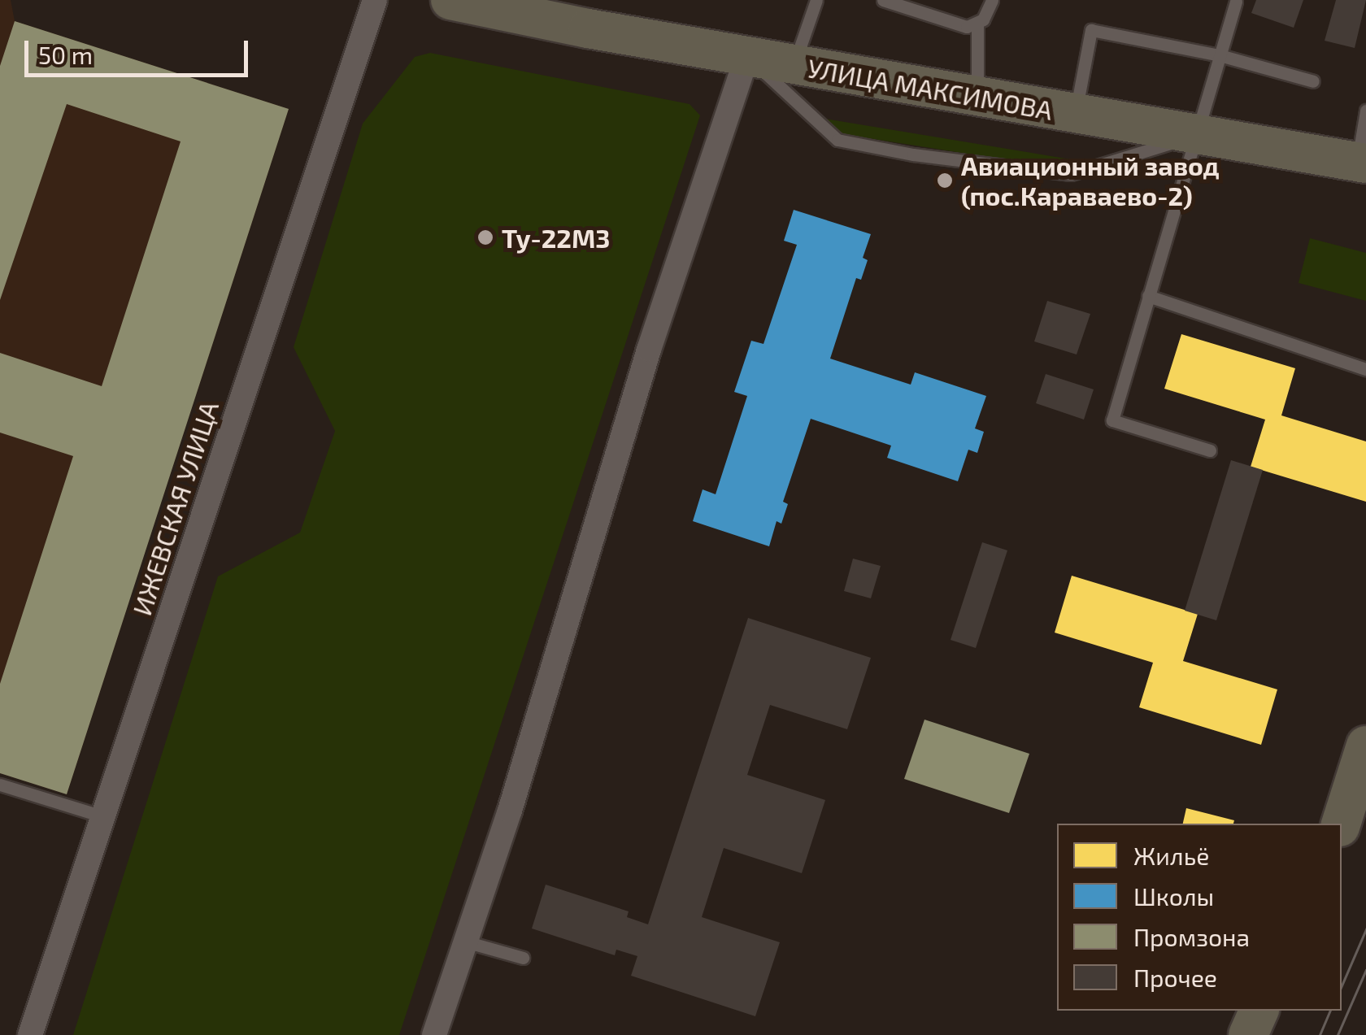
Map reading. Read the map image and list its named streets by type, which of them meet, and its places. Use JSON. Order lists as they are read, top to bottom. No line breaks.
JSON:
{"streets":{"main road":["УЛИЦА МАКСИМОВА"],"street":["ИЖЕВСКАЯ УЛИЦА"]},"places":["Авиационный завод (пос.Караваево-2)","Ту-22М3"],"legend":["Жильё","Школы","Промзона","Прочее"],"scale_bar":"50 m"}
